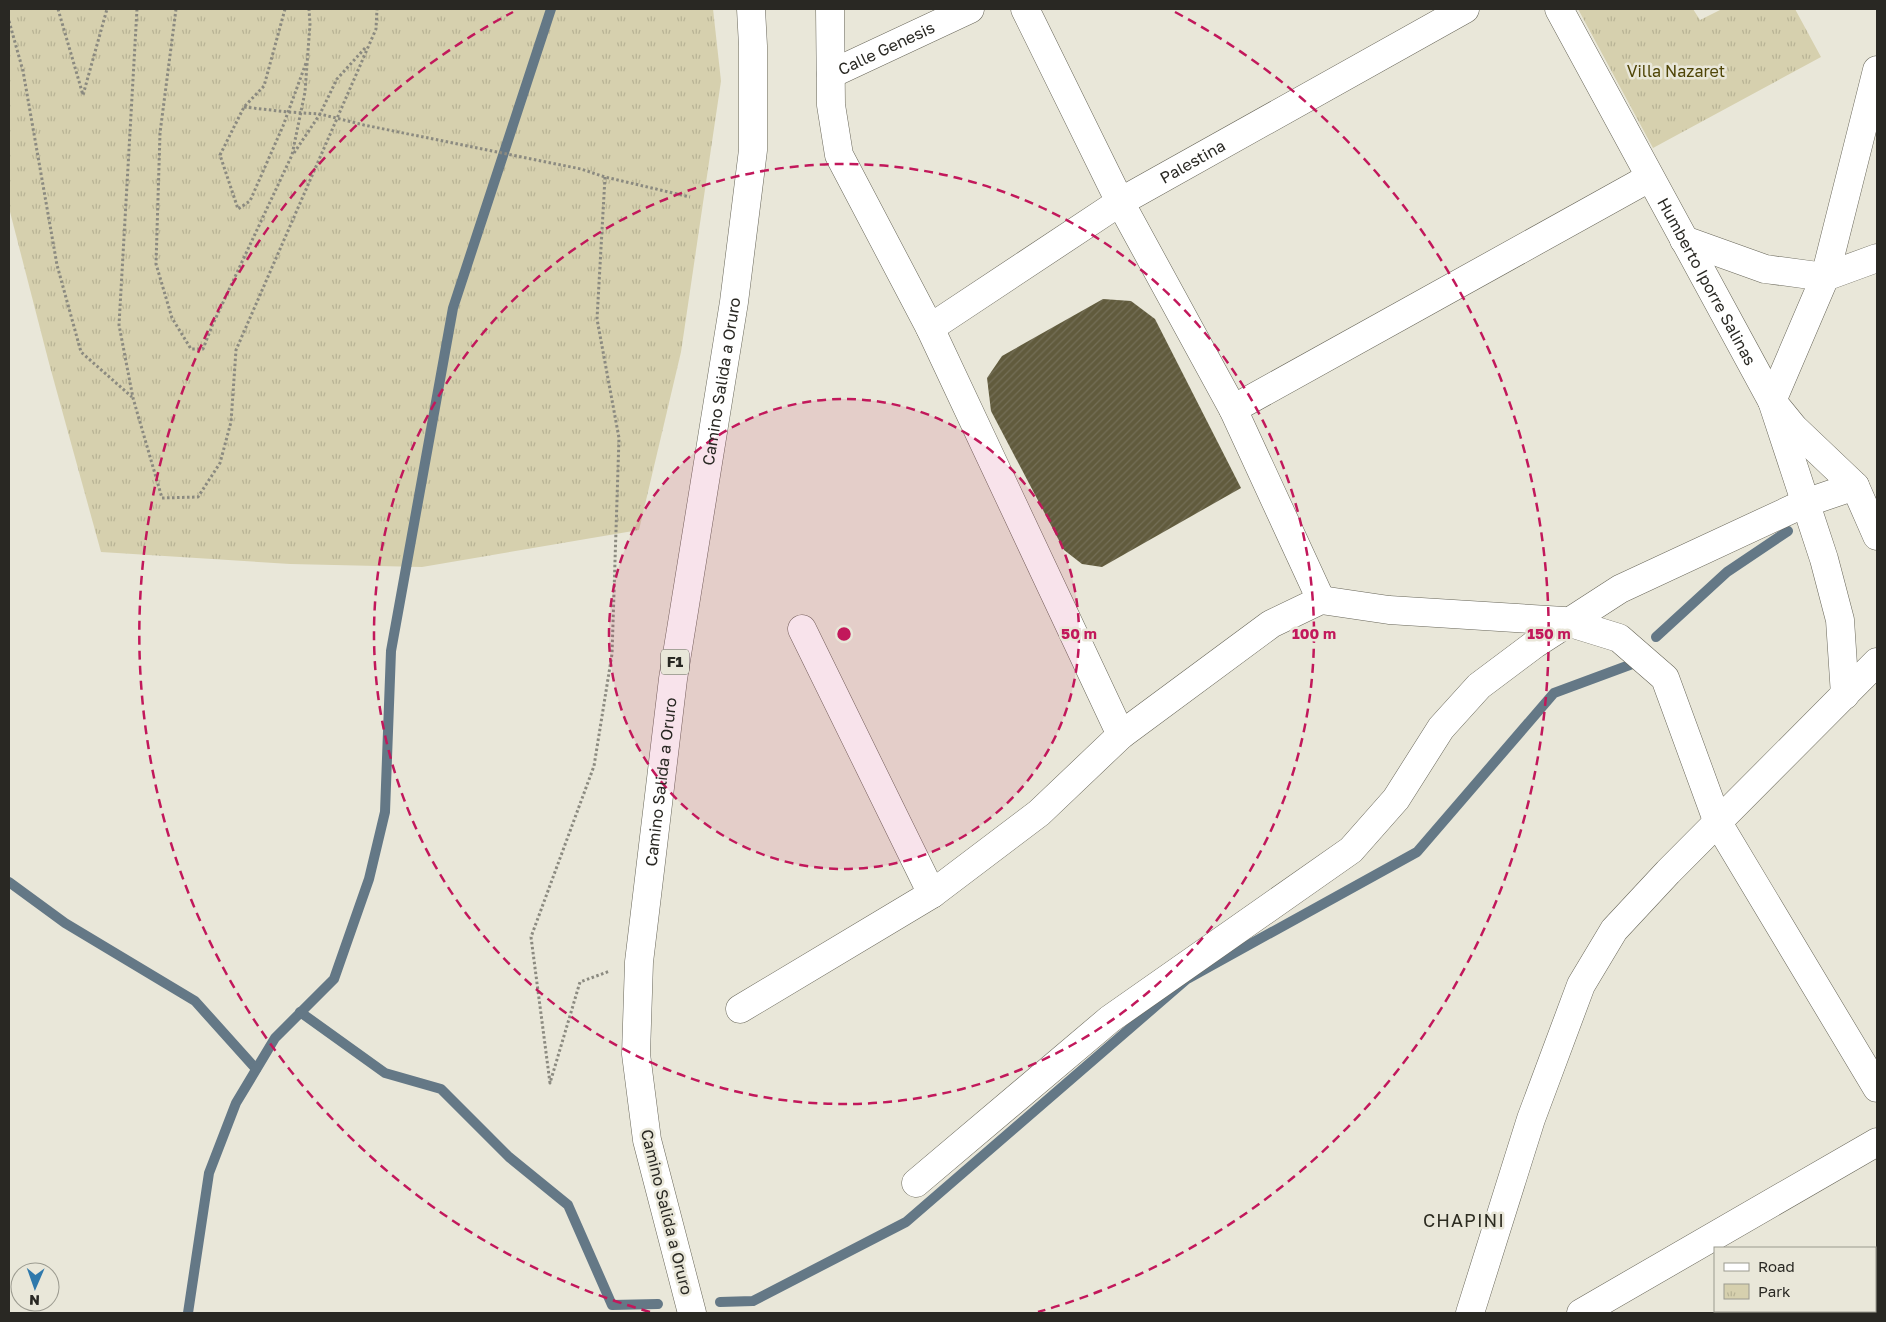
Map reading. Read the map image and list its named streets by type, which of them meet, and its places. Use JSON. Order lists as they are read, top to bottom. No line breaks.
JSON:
{"streets":{"main road":["Calle Genesis","Palestina","Humberto Iporre Salinas","Camino Salida a Oruro","F1"]},"districts":["CHAPINI"],"parks":["Villa Nazaret"],"legend":["Road","Park"],"north":"bottom","rings":["50 m","100 m","150 m"]}
